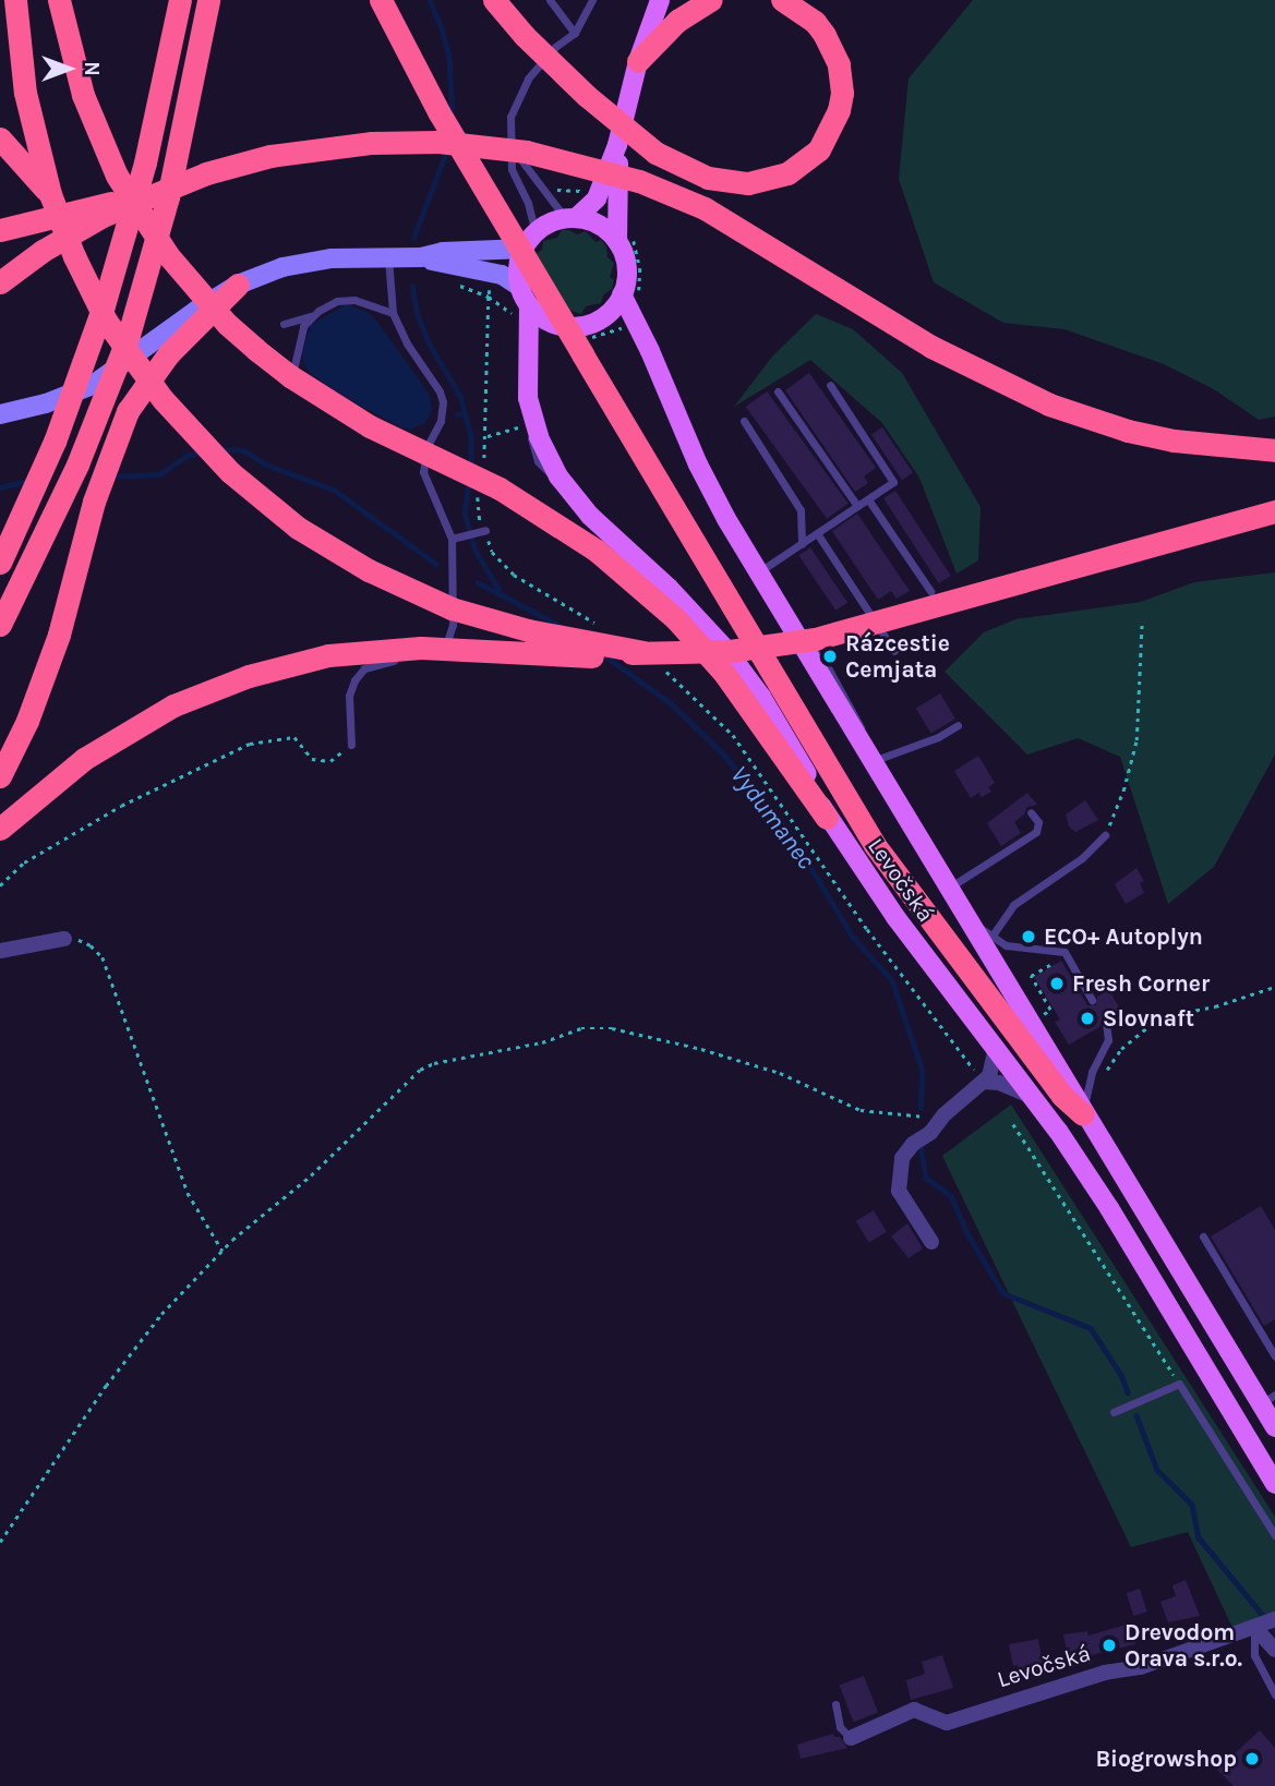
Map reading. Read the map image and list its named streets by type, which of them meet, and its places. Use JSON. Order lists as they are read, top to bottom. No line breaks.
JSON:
{"streets":{"main road":["Levočská"]},"water":["Vydumanec"],"places":["Rázcestie Cemjata","ECO+ Autoplyn","Fresh Corner","Slovnaft","Drevodom Orava s.r.o.","Biogrowshop"],"north":"right"}
